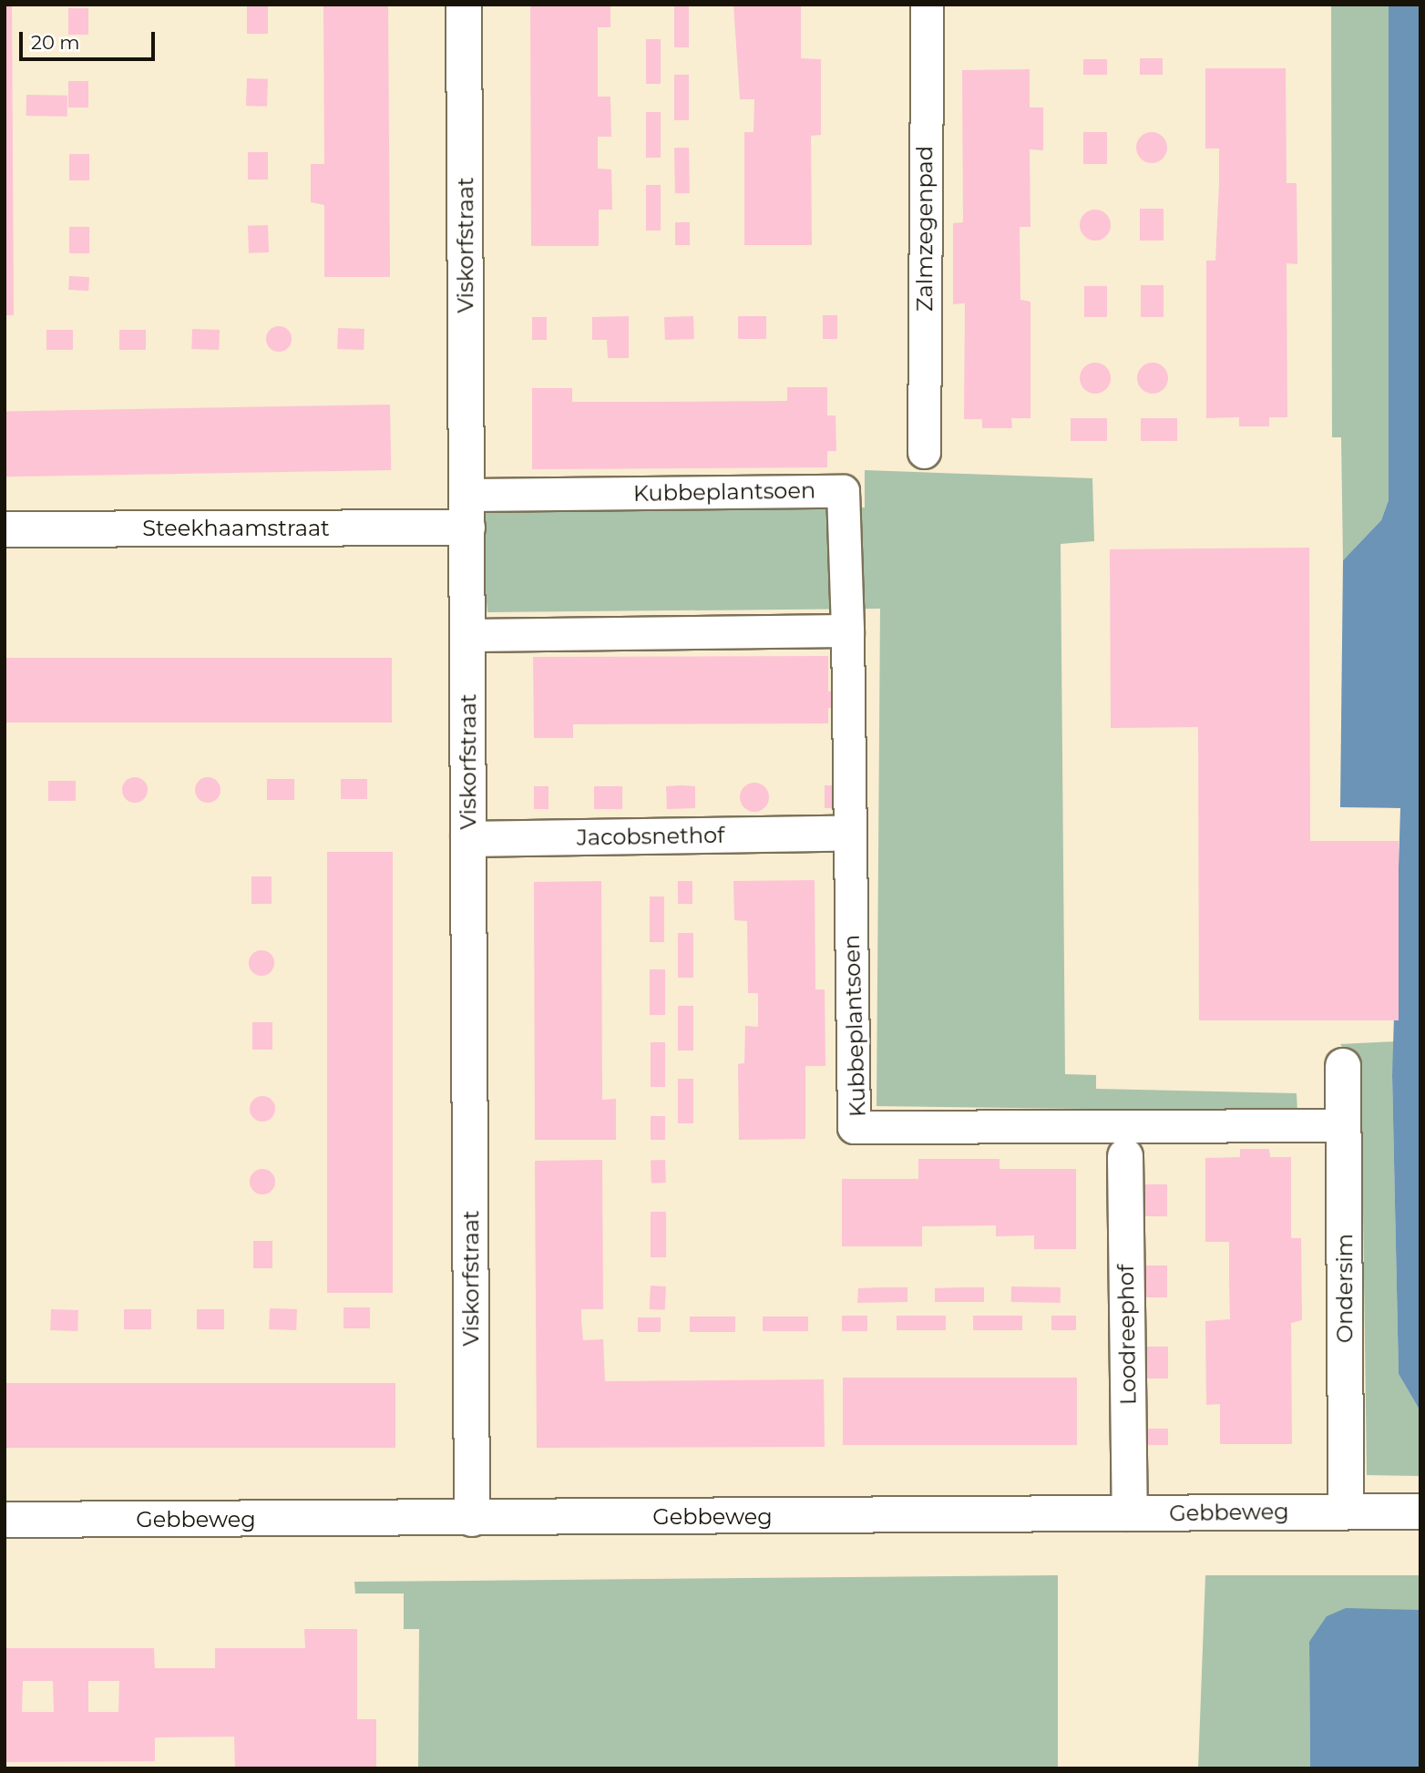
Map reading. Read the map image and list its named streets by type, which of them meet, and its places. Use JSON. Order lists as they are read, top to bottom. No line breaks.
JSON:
{"streets":{"street":["Zalmzegenpad","Viskorfstraat","Kubbeplantsoen","Steekhaamstraat","Jacobsnethof","Ondersim","Loodreephof","Gebbeweg"]},"crossings":[["Viskorfstraat","Kubbeplantsoen"],["Viskorfstraat","Steekhaamstraat"],["Viskorfstraat","Jacobsnethof"],["Viskorfstraat","Gebbeweg"],["Kubbeplantsoen","Steekhaamstraat"],["Kubbeplantsoen","Ondersim"],["Ondersim","Gebbeweg"],["Loodreephof","Gebbeweg"]],"scale_bar":"20 m"}
